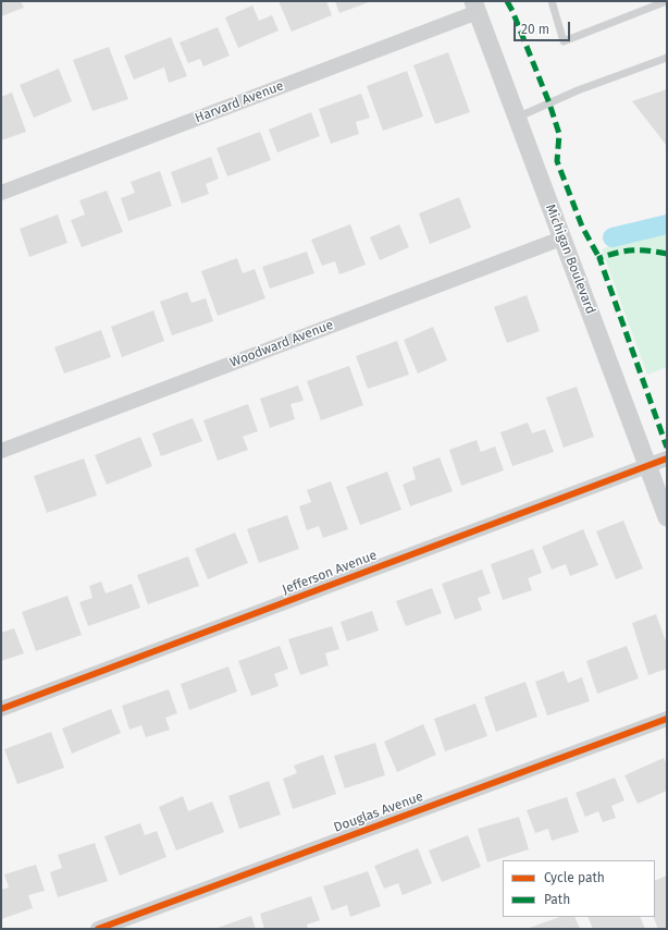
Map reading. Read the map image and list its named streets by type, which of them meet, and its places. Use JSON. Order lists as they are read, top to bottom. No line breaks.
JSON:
{"streets":{"street":["Harvard Avenue","Michigan Boulevard","Woodward Avenue","Jefferson Avenue","Douglas Avenue"]},"crossings":[["Harvard Avenue","Michigan Boulevard"],["Michigan Boulevard","Woodward Avenue"],["Michigan Boulevard","Jefferson Avenue"]],"legend":["Cycle path","Path"],"scale_bar":"20 m"}
